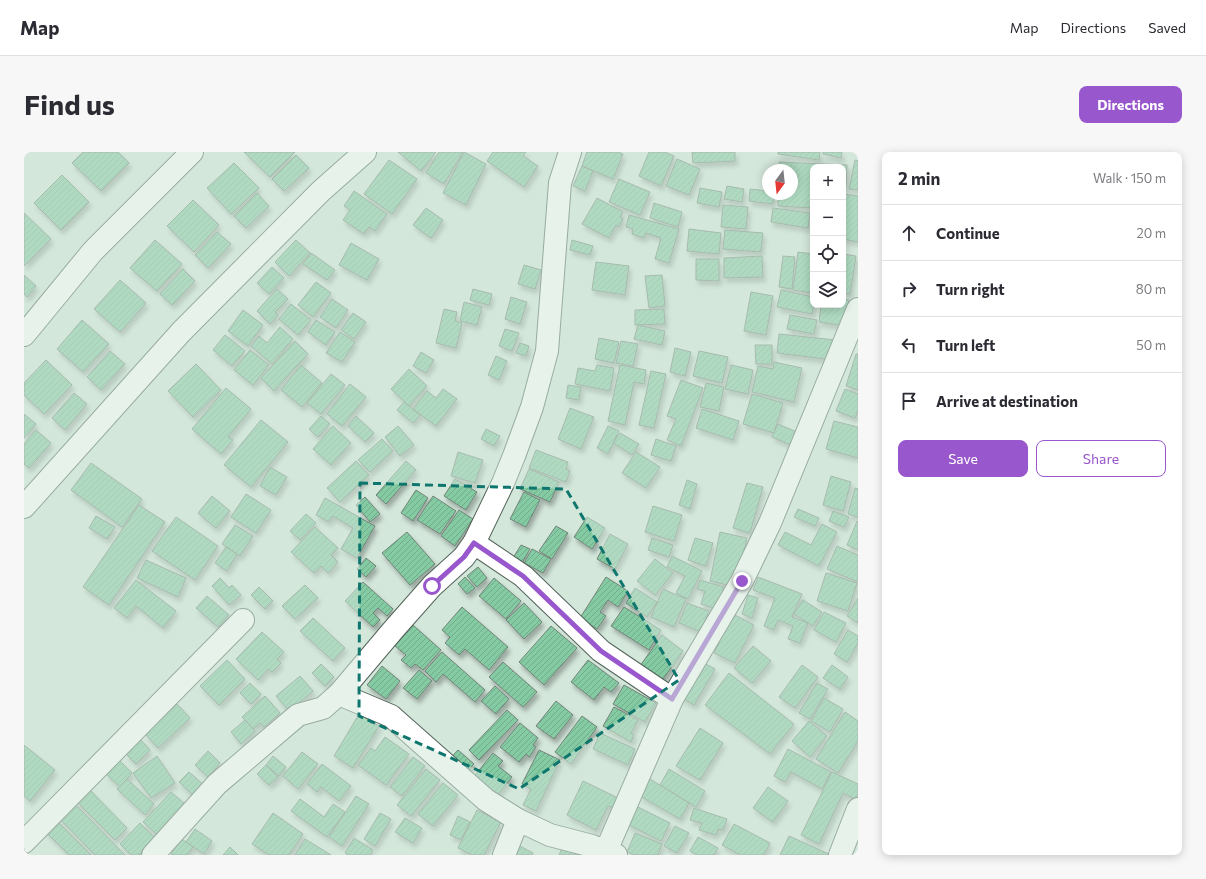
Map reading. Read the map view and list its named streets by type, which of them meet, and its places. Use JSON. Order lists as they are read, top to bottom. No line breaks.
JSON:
{"north":"bottom","page":{"header":"Map","nav":["Map","Directions","Saved"],"buttons":["Directions",["Save","Share"]],"title":"Find us","heading":["2 min","Walk · 150 m"],"map_buttons":["+","−"],"list":[["Continue","20 m"],["Turn right","80 m"],["Turn left","50 m"],"Arrive at destination"]}}
